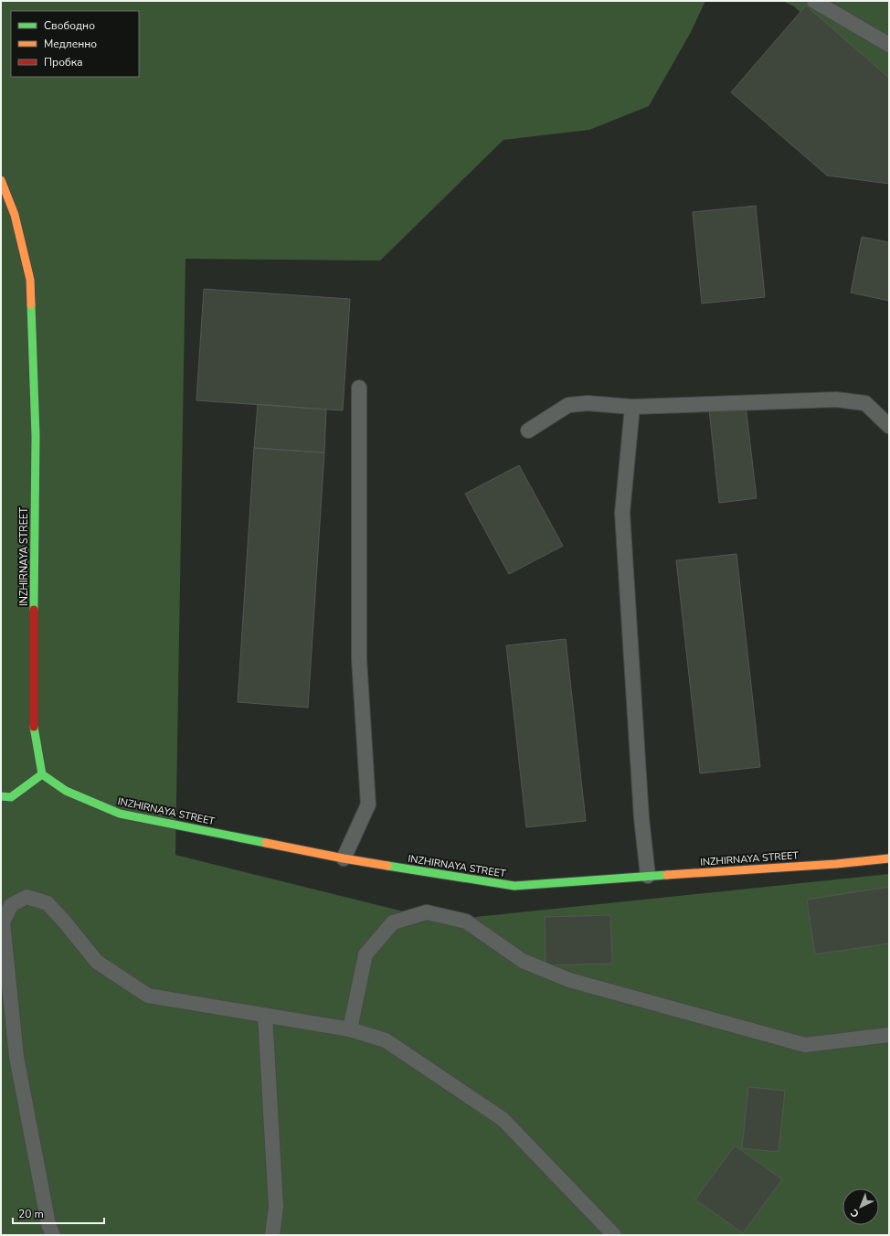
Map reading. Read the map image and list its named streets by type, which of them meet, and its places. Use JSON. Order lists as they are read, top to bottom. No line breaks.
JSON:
{"streets":{"street":["INZHIRNAYA STREET"]},"legend":["Свободно","Медленно","Пробка"],"scale_bar":"20 m","north":"bottom left"}
